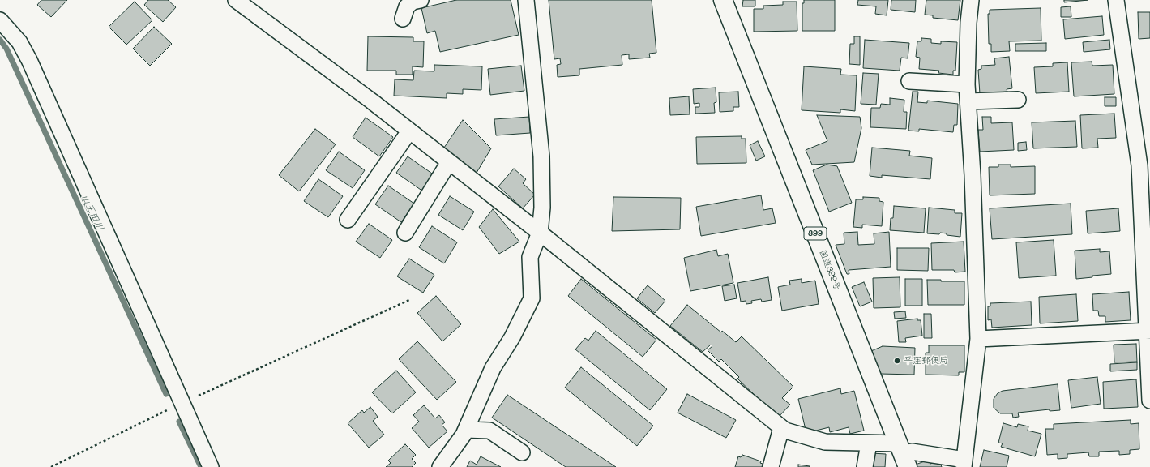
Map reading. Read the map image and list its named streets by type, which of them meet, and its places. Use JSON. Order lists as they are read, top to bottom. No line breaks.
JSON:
{"streets":{"highway":["399","国道399号"]},"water":["山王田川"],"places":["平窪郵便局"]}
